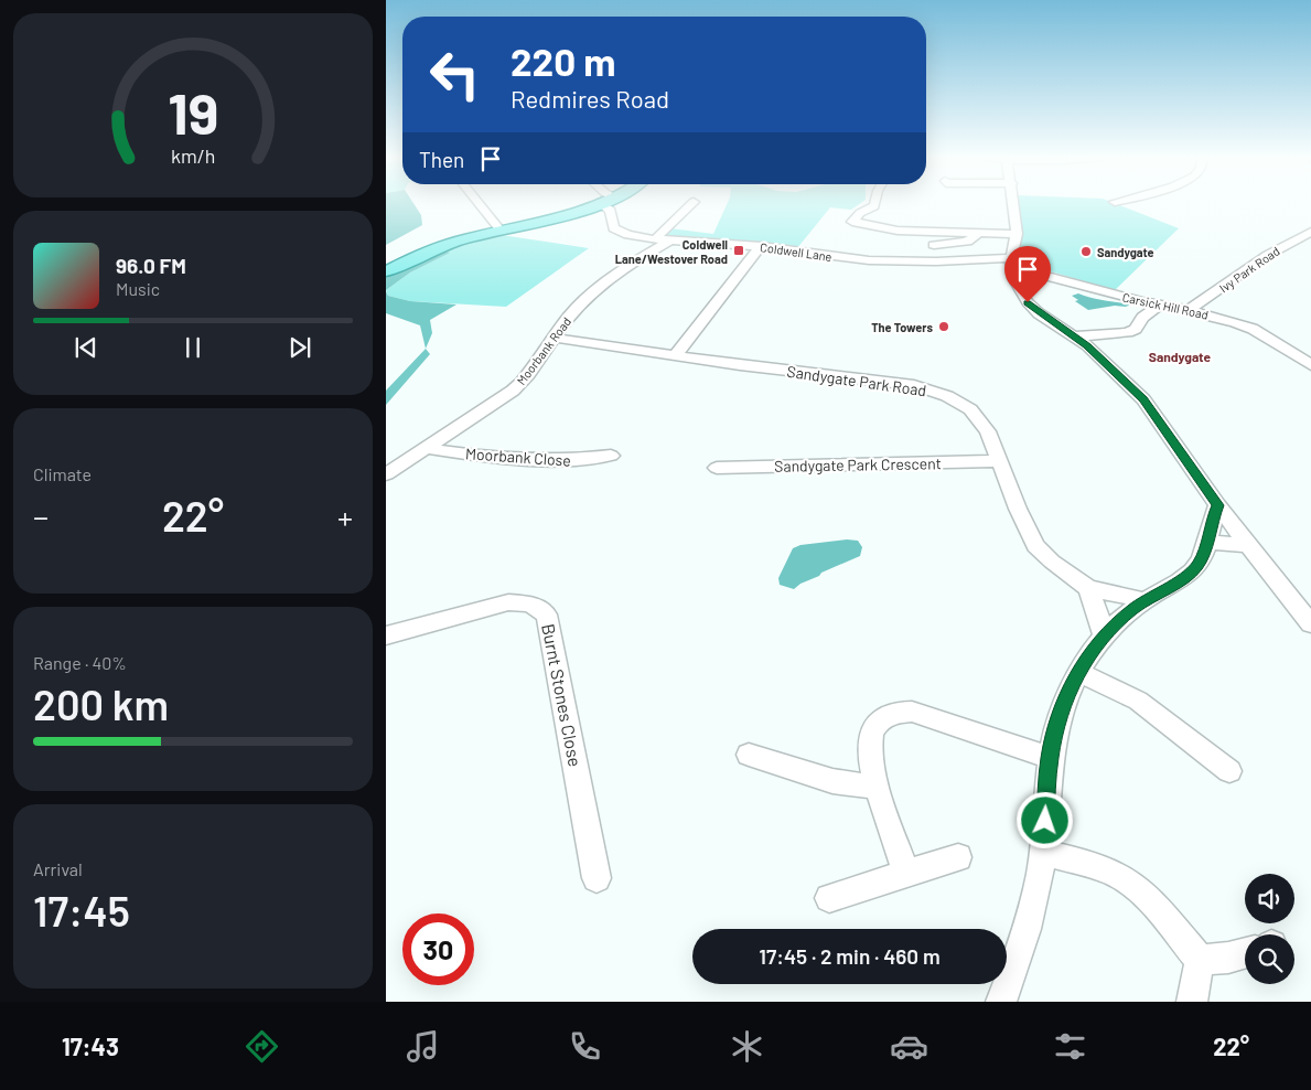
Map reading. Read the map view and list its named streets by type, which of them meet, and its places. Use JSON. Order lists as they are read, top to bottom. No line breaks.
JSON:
{"streets":{"street":["Coldwell Lane","Ivy Park Road","Carsick Hill Road","Moorbank Road","Sandygate Park Road","Moorbank Close","Sandygate Park Crescent","Burnt Stones Close"]},"crossings":[["Coldwell Lane","Carsick Hill Road"],["Coldwell Lane","Moorbank Road"],["Ivy Park Road","Carsick Hill Road"],["Moorbank Road","Sandygate Park Road"],["Moorbank Road","Moorbank Close"],["Sandygate Park Road","Sandygate Park Crescent"]],"districts":["Sandygate"],"places":{"transit":["Coldwell Lane/Westover Road"],"other":["Sandygate","The Towers"]},"page":{"turn":["220 m","Redmires Road"],"then":"Then","song":["96.0 FM","Music"],"tile":["Climate",["Range · 40%","200 km"],["Arrival","17:45"]],"heat":["−","22°","+"],"limit":"30","trip":"17:45 · 2 min · 460 m","tabs":["17:43","22°"],"gauge":["19","km/h"]}}
